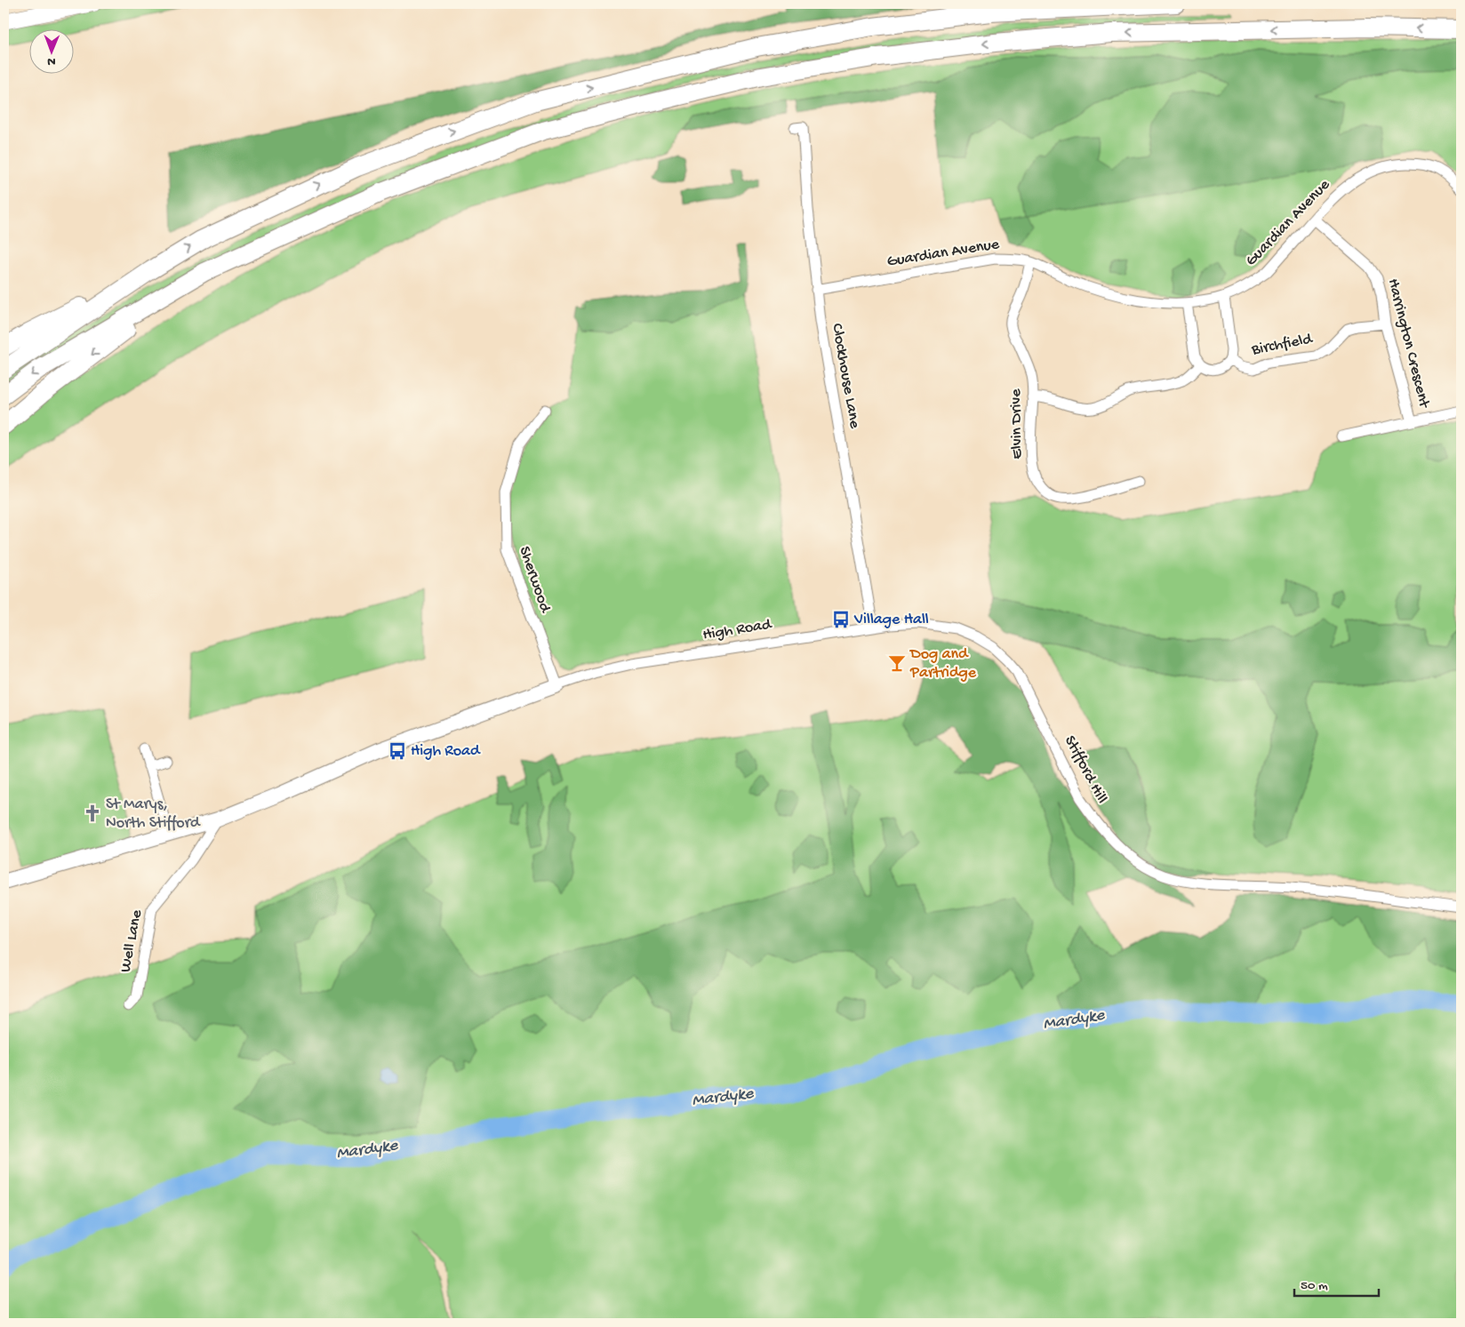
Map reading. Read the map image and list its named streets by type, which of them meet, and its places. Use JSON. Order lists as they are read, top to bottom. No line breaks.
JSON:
{"streets":{"street":["Guardian Avenue","Harrington Crescent","Birchfield","Clockhouse Lane","Elvin Drive","Sherwood","High Road","Stifford Hill","Well Lane"]},"crossings":[["Guardian Avenue","Harrington Crescent"],["Guardian Avenue","Birchfield"],["Guardian Avenue","Clockhouse Lane"],["Guardian Avenue","Elvin Drive"],["Harrington Crescent","Birchfield"],["Clockhouse Lane","High Road"],["Clockhouse Lane","Stifford Hill"],["Sherwood","High Road"],["High Road","Stifford Hill"],["High Road","Well Lane"]],"water":["Mardyke"],"places":{"bus stop":["Village Hall","High Road"],"bar":["Dog and Partridge"],"church":["St Marys, North Stifford"]},"scale_bar":"50 m","north":"bottom"}
